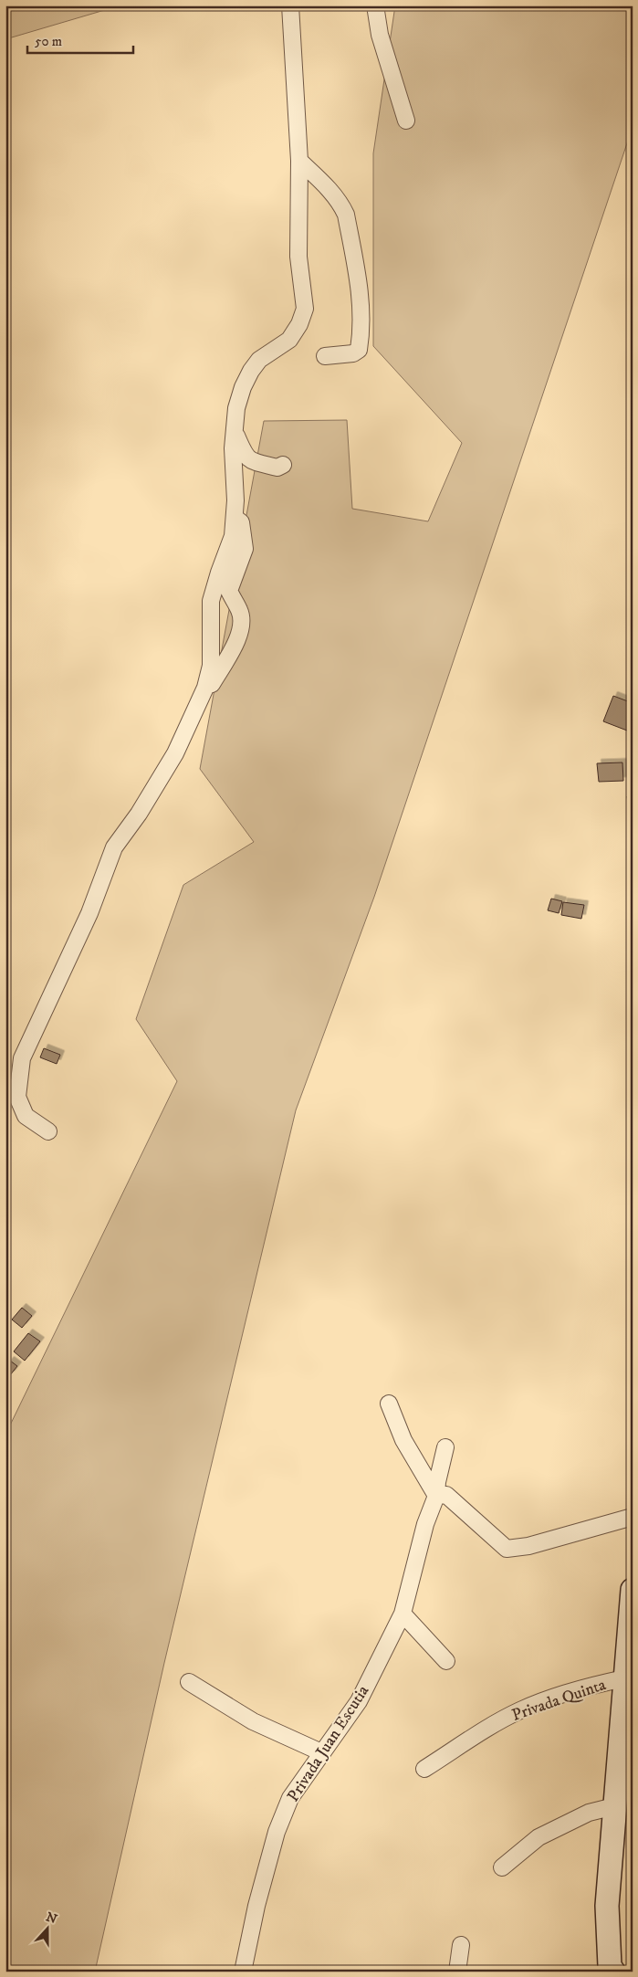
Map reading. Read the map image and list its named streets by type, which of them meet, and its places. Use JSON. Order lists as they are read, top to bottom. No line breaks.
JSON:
{"streets":{"street":["Privada Quinta","Privada Juan Escutia"]},"scale_bar":"50 m","north":"top"}
